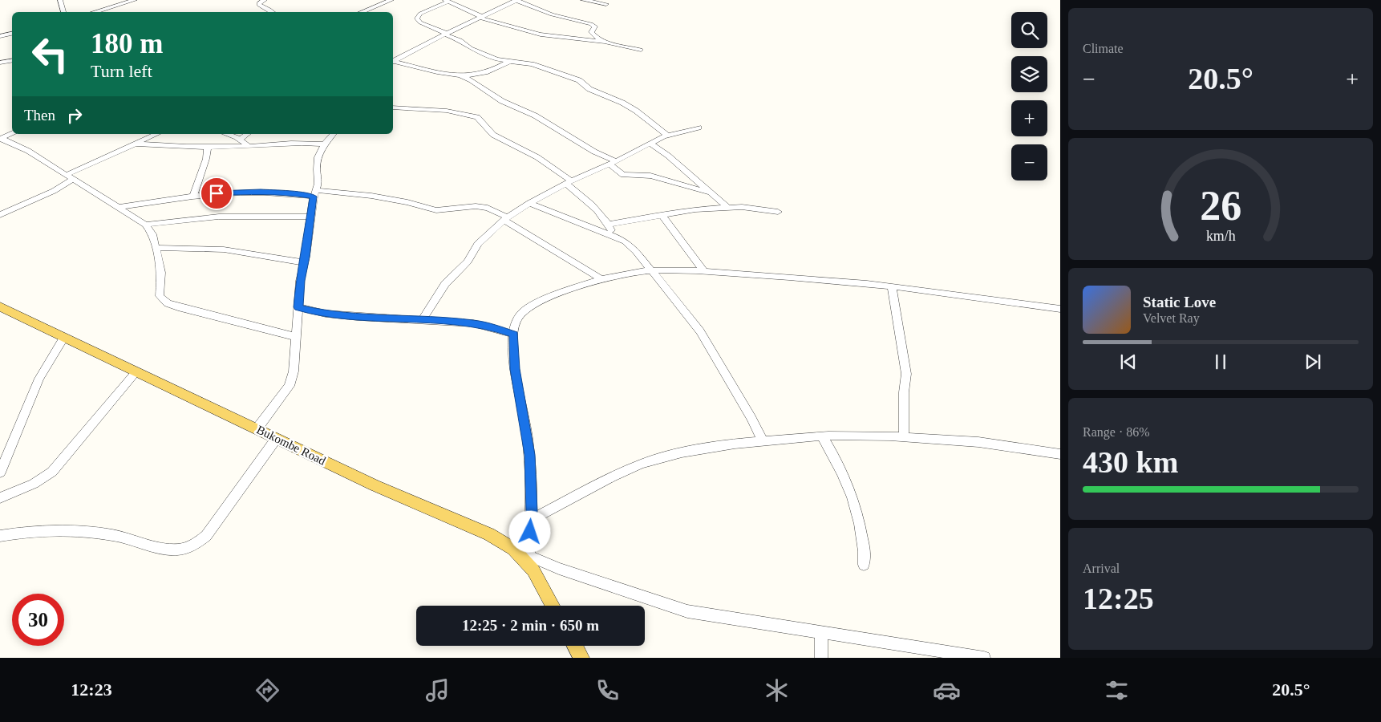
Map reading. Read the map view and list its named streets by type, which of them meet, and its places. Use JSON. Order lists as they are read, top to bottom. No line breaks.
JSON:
{"streets":{"main road":["Bukombe Road"]},"page":{"tile":["Climate",["Range · 86%","430 km"],["Arrival","12:25"]],"map_buttons":["+","−"],"turn":["180 m","Turn left"],"heat":["−","20.5°","+"],"then":"Then","song":["Static Love","Velvet Ray"],"limit":"30","trip":"12:25 · 2 min · 650 m","tabs":["12:23","20.5°"],"gauge":["26","km/h"]}}
